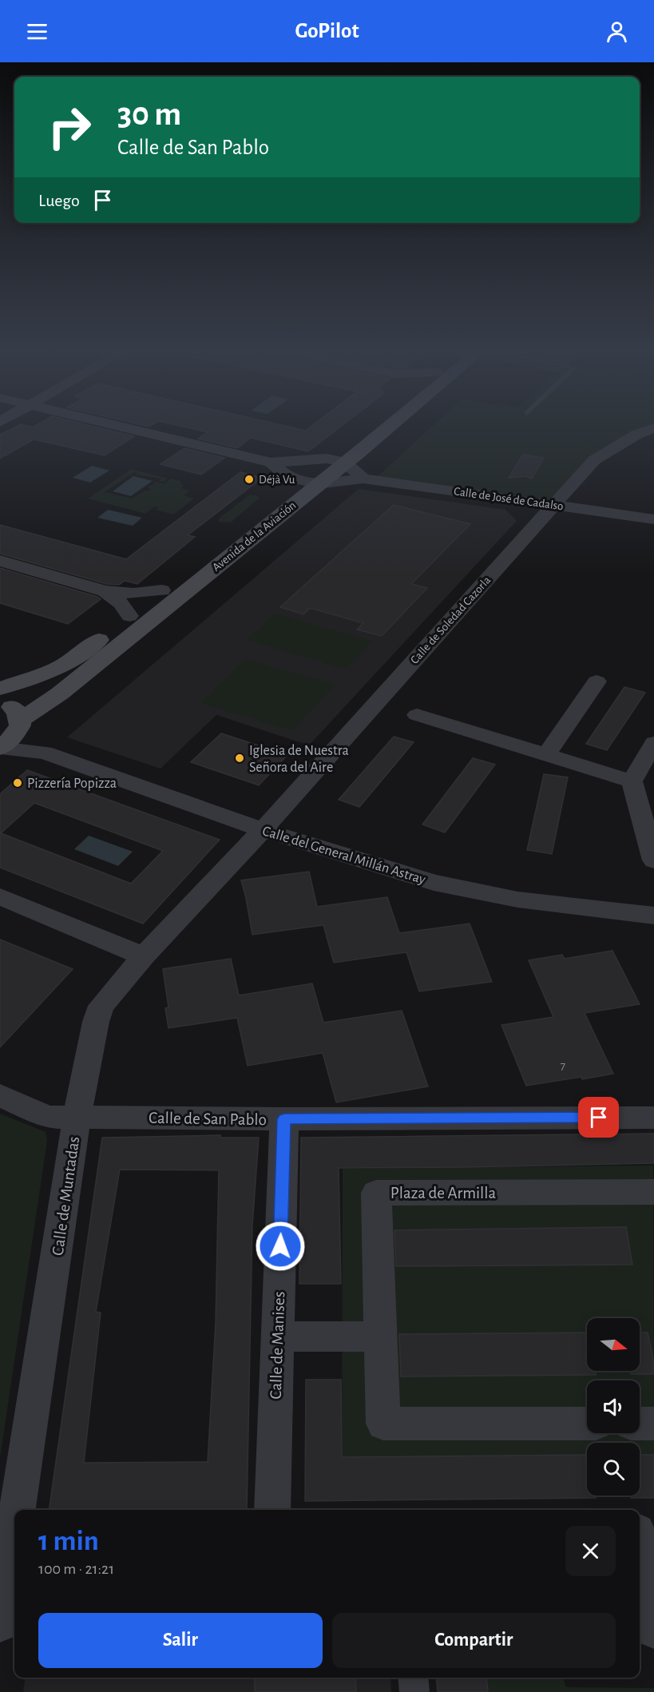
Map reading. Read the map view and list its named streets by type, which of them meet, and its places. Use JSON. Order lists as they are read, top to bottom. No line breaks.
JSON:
{"streets":{"main road":["Avenida de la Aviación"],"street":["Calle de José de Cadalso","Calle de Soledad Cazorla","Calle del General Millán Astray","Calle de San Pablo","Plaza de Armilla","Calle de Muntadas","Calle de Manises"]},"crossings":[["Calle de José de Cadalso","Avenida de la Aviación"],["Calle de José de Cadalso","Calle de Soledad Cazorla"],["Avenida de la Aviación","Calle del General Millán Astray"],["Calle de Soledad Cazorla","Calle del General Millán Astray"],["Calle de Soledad Cazorla","Calle de Muntadas"],["Calle del General Millán Astray","Calle de Muntadas"],["Calle de San Pablo","Calle de Muntadas"],["Calle de San Pablo","Calle de Manises"]],"places":["Déjà Vu","Iglesia de Nuestra Señora del Aire","Pizzería Popizza"],"house_numbers":["7"],"north":"right","page":{"header":"GoPilot","turn":["30 m","Calle de San Pablo"],"then":"Luego","heading":["1 min","100 m · 21:21"],"buttons":["Salir","Compartir"]}}
